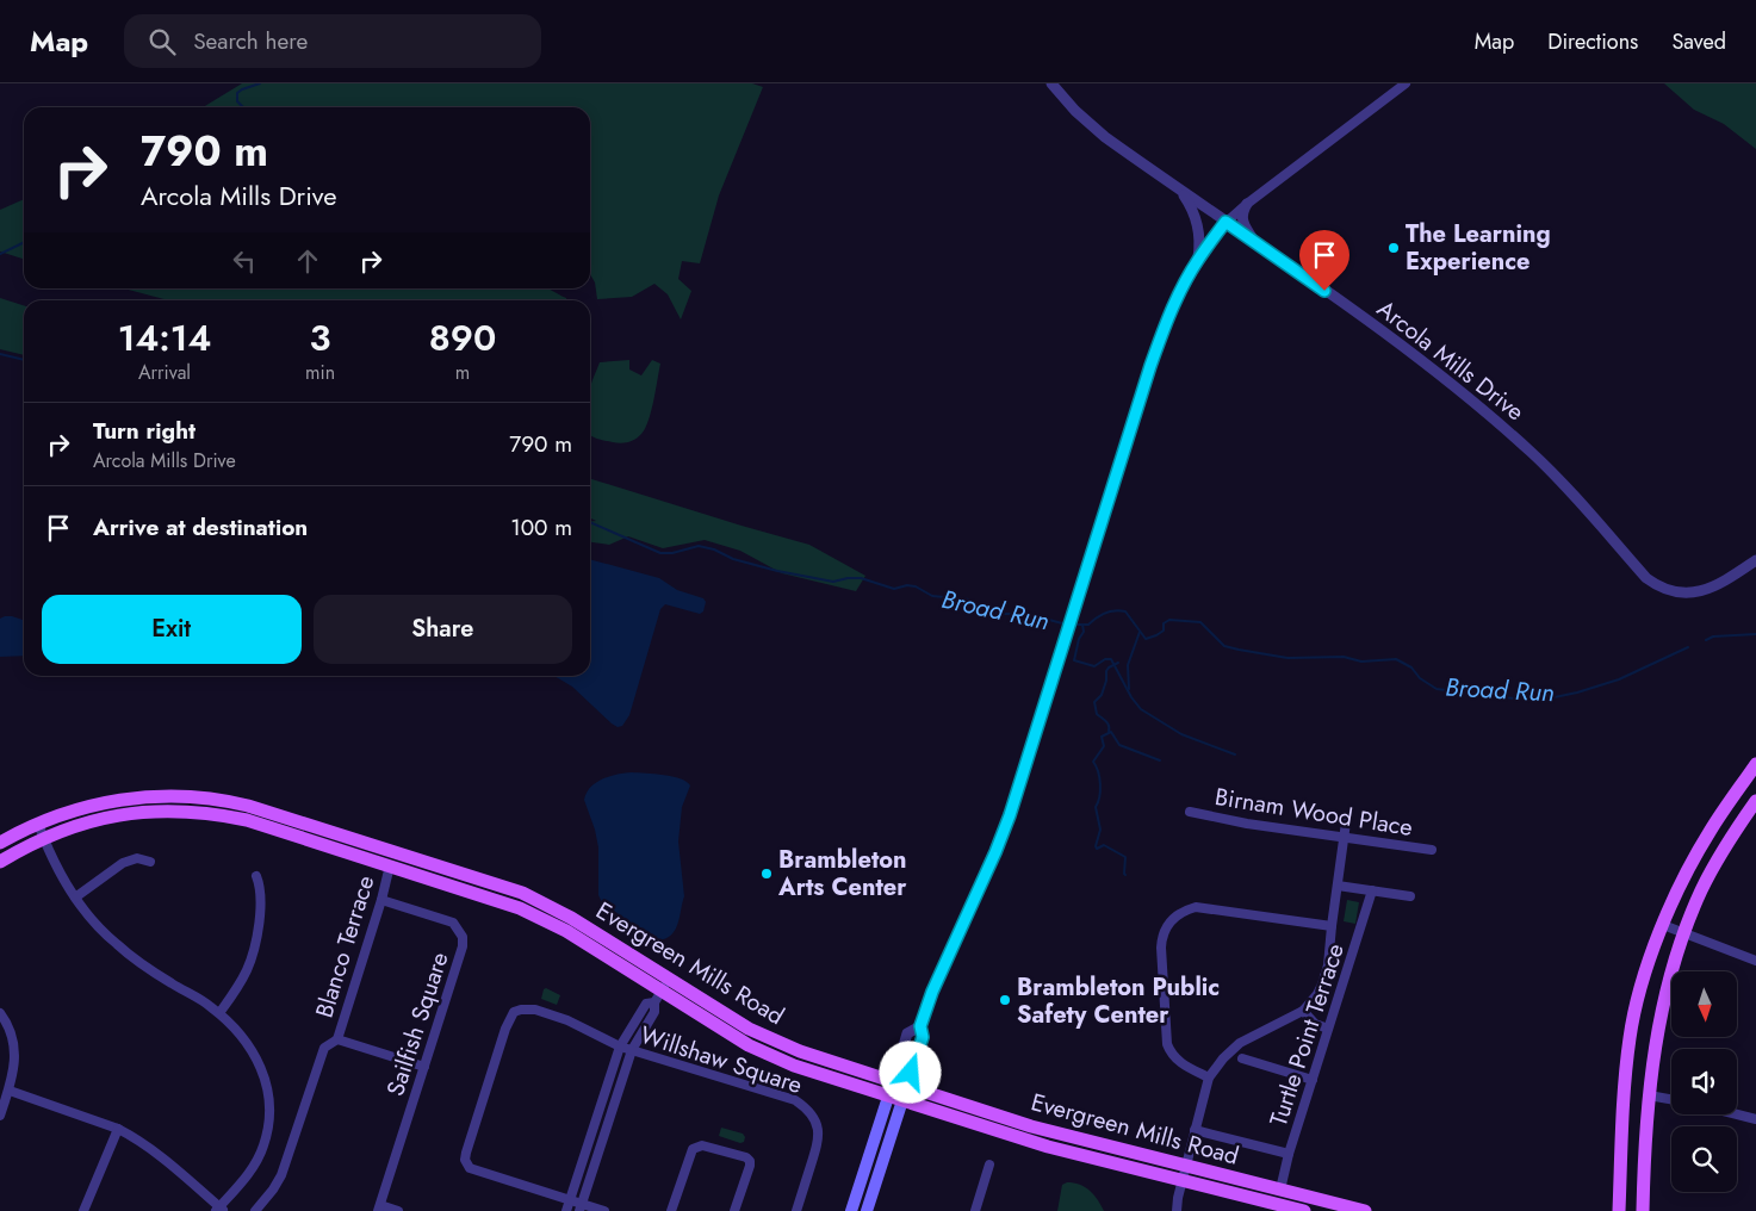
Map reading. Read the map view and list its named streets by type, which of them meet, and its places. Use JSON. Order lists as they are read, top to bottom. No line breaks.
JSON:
{"streets":{"main road":["Evergreen Mills Road"],"street":["Arcola Mills Drive","Birnam Wood Place","Blanco Terrace","Sailfish Square","Turtle Point Terrace","Willshaw Square"]},"crossings":[["Blanco Terrace","Evergreen Mills Road"],["Blanco Terrace","Sailfish Square"],["Evergreen Mills Road","Turtle Point Terrace"]],"water":["Broad Run"],"places":["The Learning Experience","Brambleton Arts Center","Brambleton Public Safety Center"],"north":"bottom","page":{"header":"Map","search":"Search here","nav":["Map","Directions","Saved"],"turn":["790 m","Arcola Mills Drive"],"eta":["14:14","Arrival","3","min","890","m"],"list":[{"name":"Turn right","note":"Arcola Mills Drive","value":"790 m"},{"name":"Arrive at destination","value":"100 m"}],"buttons":["Exit","Share"]}}
